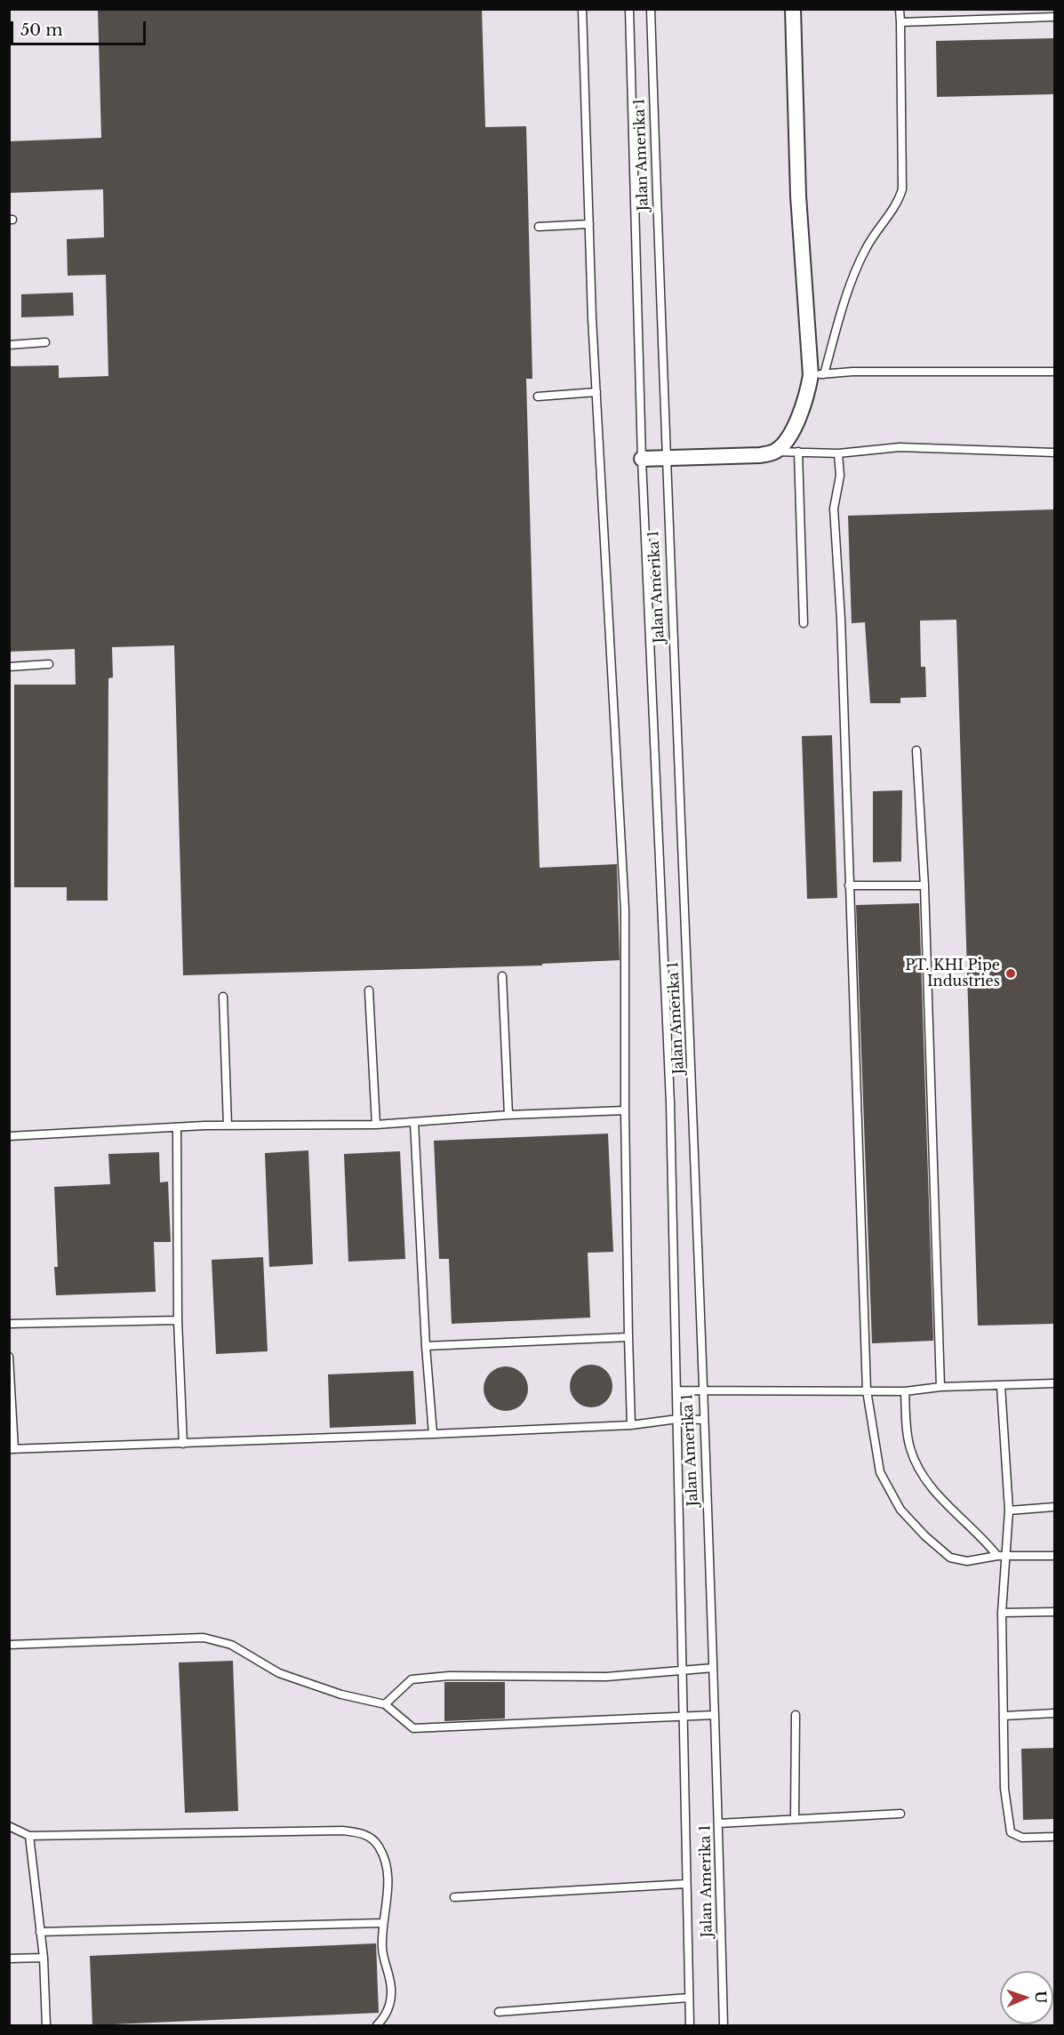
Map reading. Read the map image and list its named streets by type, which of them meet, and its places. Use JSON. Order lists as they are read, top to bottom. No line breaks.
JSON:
{"streets":{"lane":["Jalan Amerika 1"]},"places":["PT. KHI Pipe Industries"],"scale_bar":"50 m","north":"right"}
